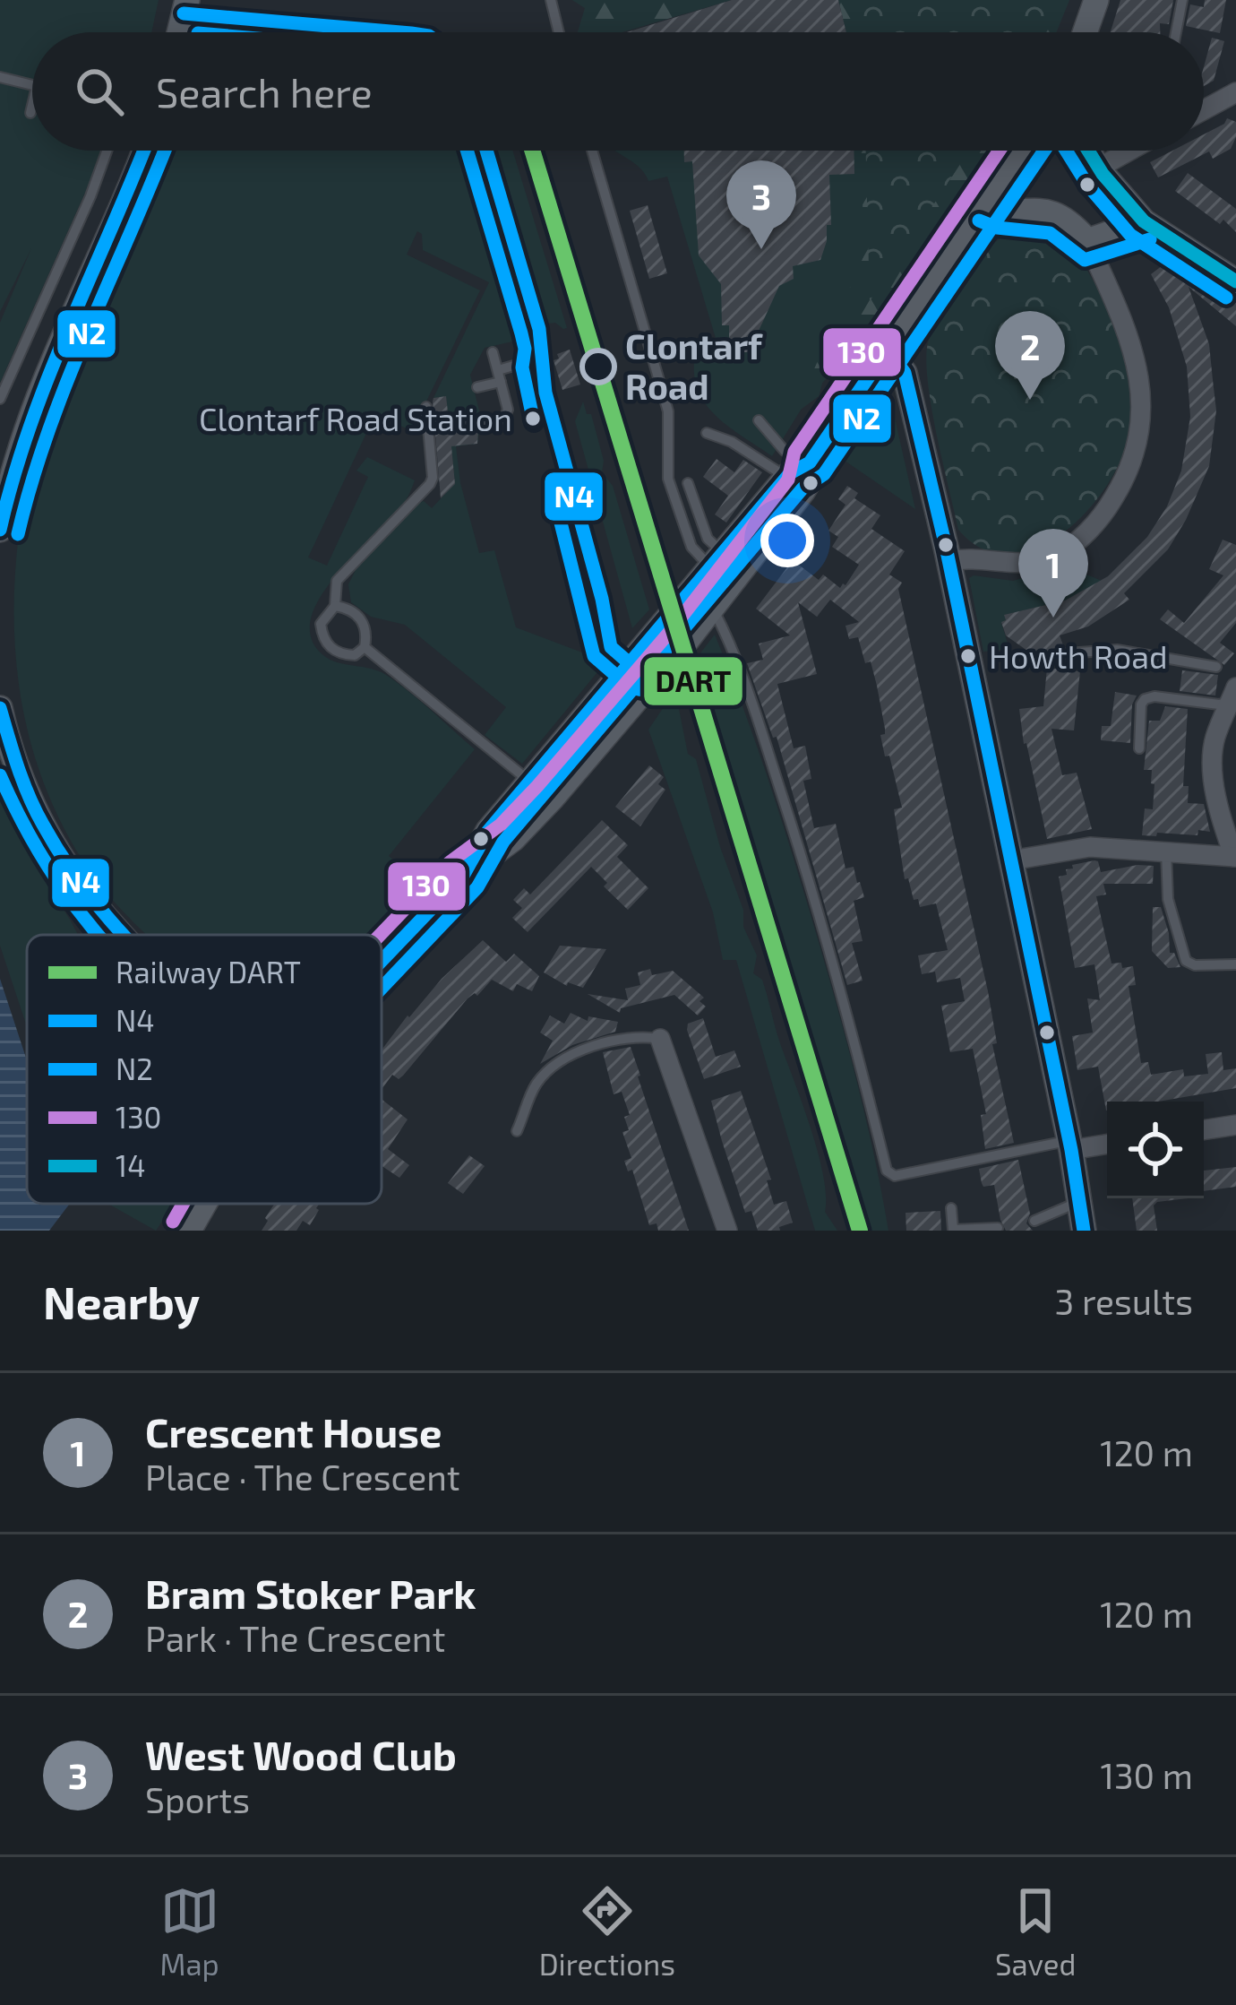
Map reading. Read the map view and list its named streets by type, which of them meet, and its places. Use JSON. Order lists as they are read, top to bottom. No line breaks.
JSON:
{"places":["Clontarf Road","Clontarf Road Station","Howth Road"],"lines":["transit line N4","rail line DART","transit line N2","transit line 130","transit line 14"],"legend":["Railway DART","N4","N2","130","14"],"page":{"search":"Search here","pins":["3","2","1"],"heading":["Nearby","3 results"],"list":[{"mark":"1","name":"Crescent House","note":"Place · The Crescent","value":"120 m"},{"mark":"2","name":"Bram Stoker Park","note":"Park · The Crescent","value":"120 m"},{"mark":"3","name":"West Wood Club","note":"Sports","value":"130 m"}],"nav":["Map","Directions","Saved"]}}
